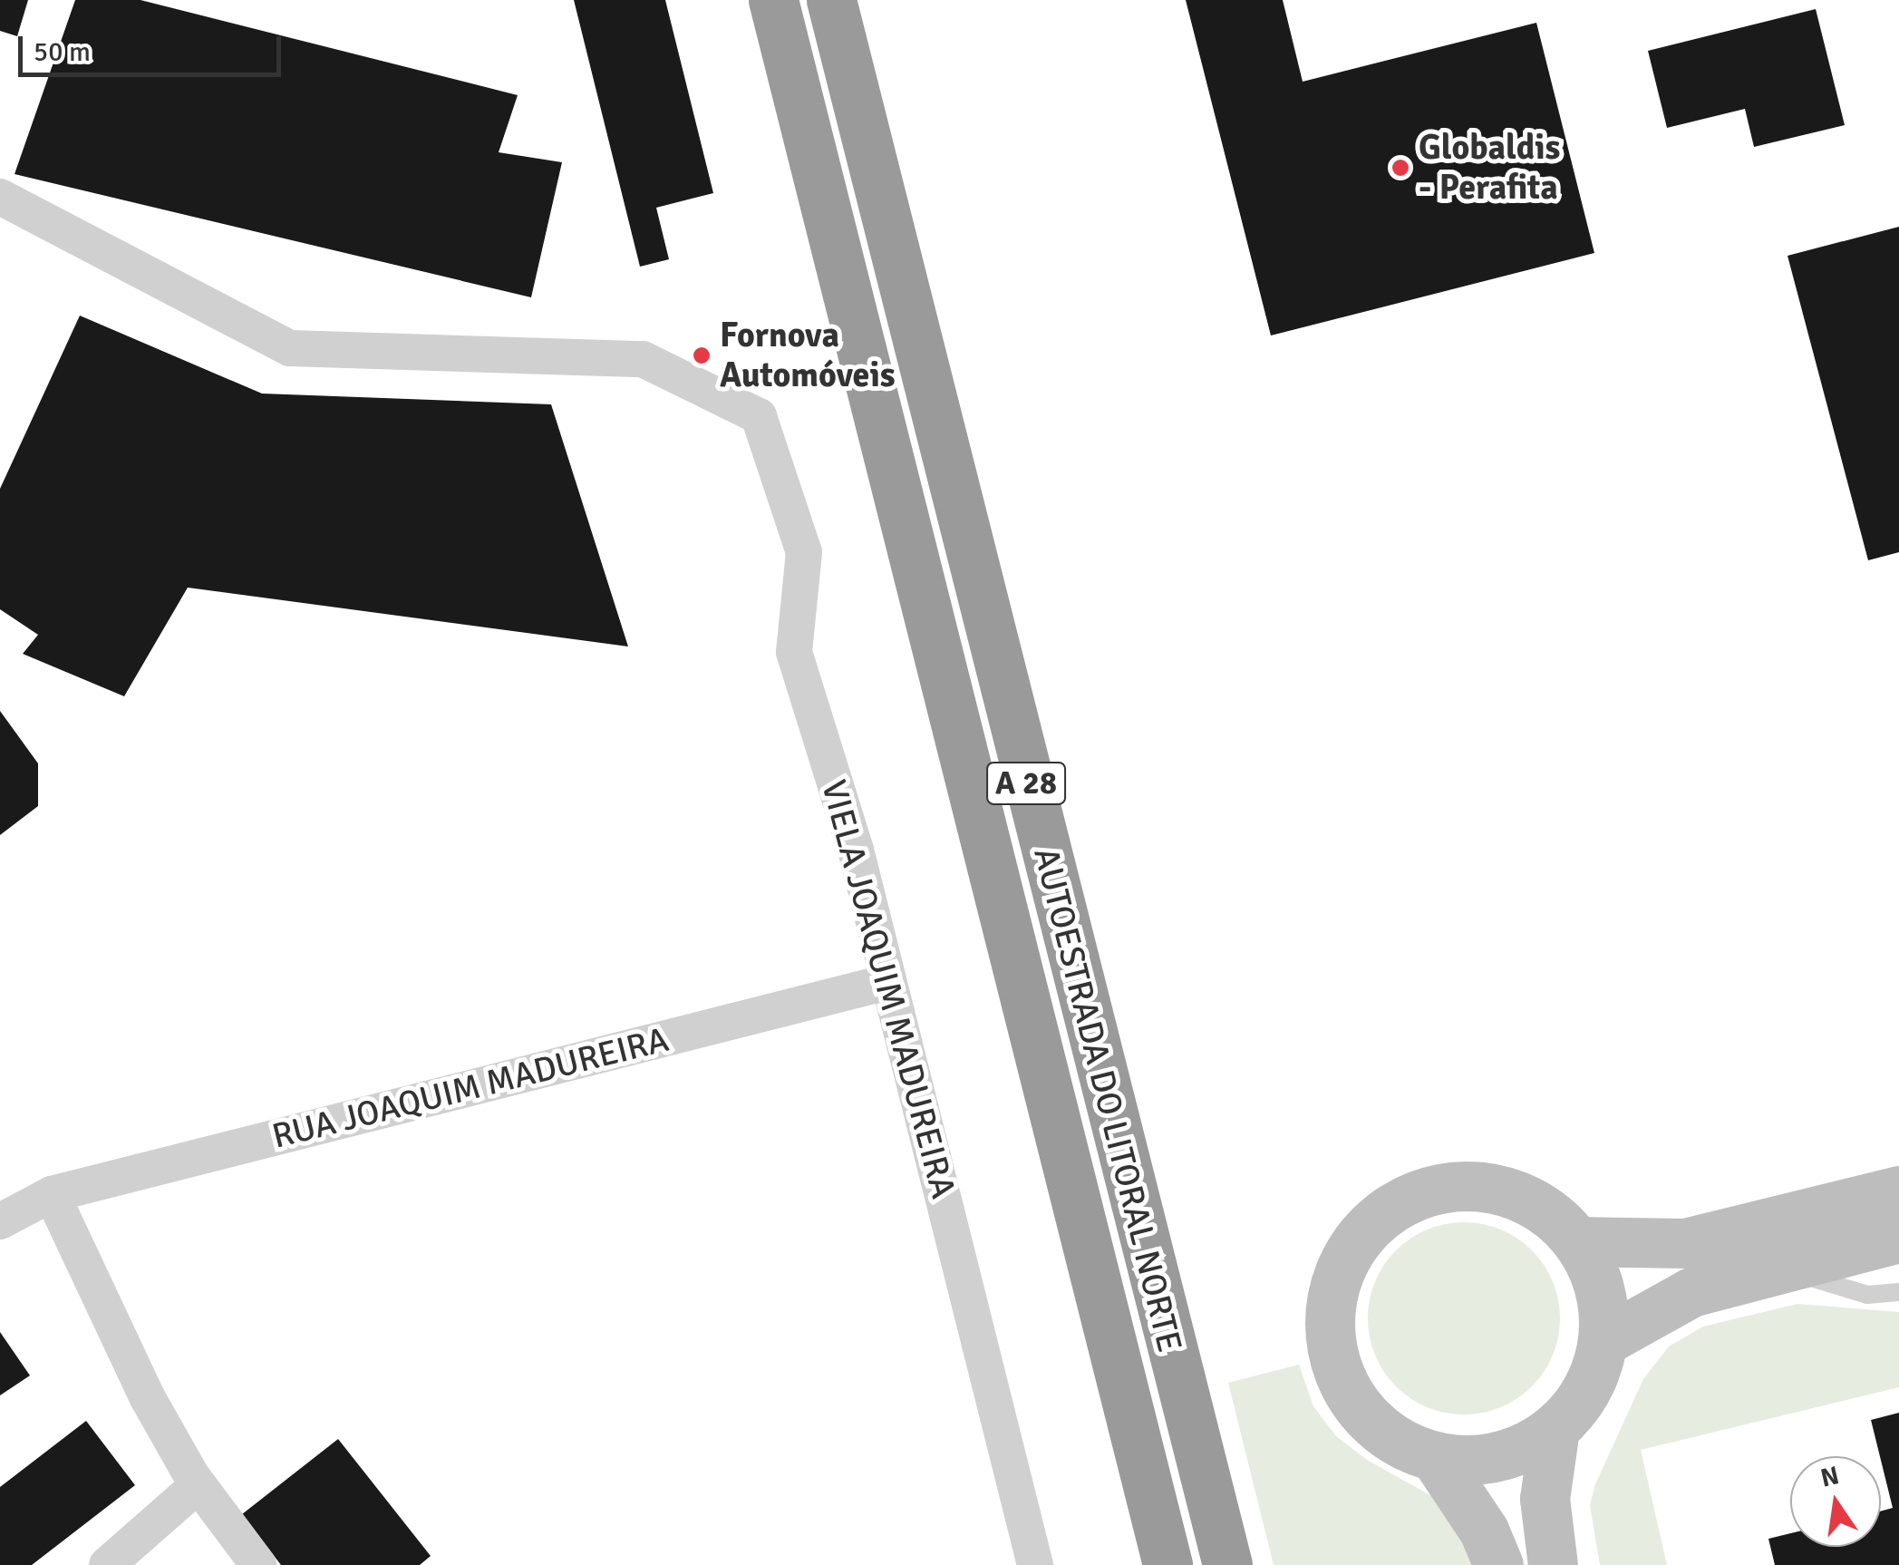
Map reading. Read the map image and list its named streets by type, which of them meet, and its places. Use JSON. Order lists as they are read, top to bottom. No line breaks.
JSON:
{"streets":{"highway":["A 28","AUTOESTRADA DO LITORAL NORTE"],"street":["VIELA JOAQUIM MADUREIRA","RUA JOAQUIM MADUREIRA"]},"crossings":[["VIELA JOAQUIM MADUREIRA","RUA JOAQUIM MADUREIRA"]],"places":["Globaldis - Perafita","Fornova Automóveis"],"scale_bar":"50 m","north":"top"}
